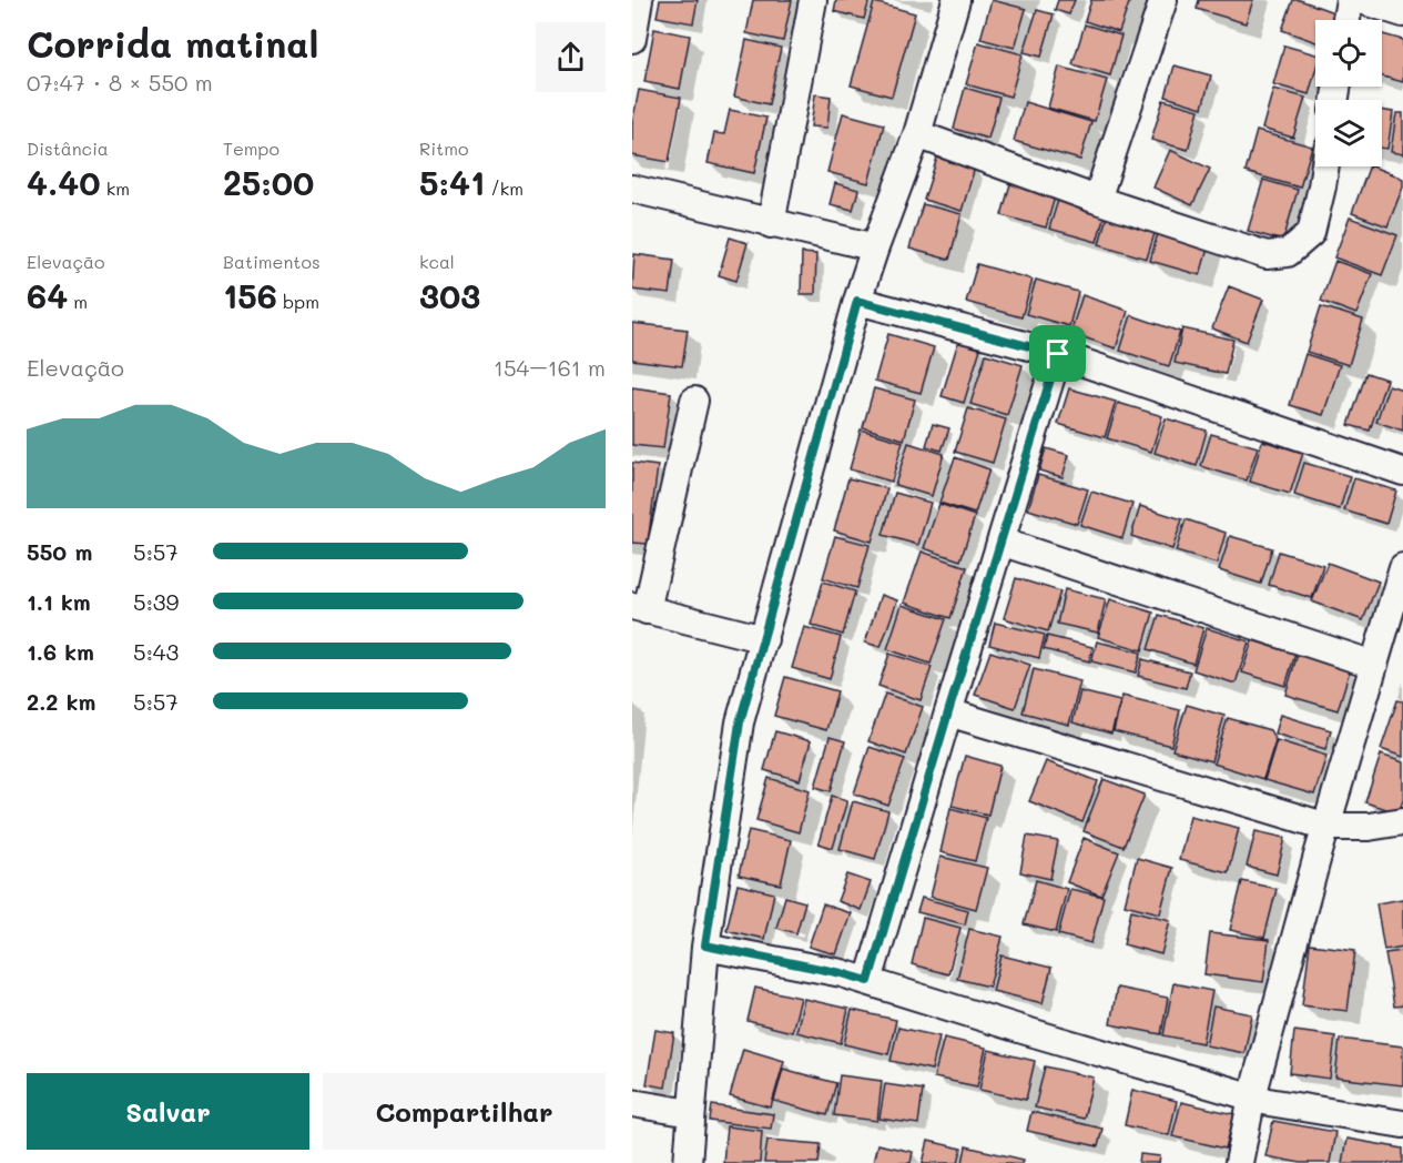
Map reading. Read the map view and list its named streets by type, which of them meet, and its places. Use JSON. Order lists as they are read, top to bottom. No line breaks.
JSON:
{"page":{"heading":["Corrida matinal","07:47 · 8 × 550 m"],"stats":[["Distância","4.40 km"],["Tempo","25:00"],["Ritmo","5:41 /km"],["Elevação","64 m"],["Batimentos","156 bpm"],["kcal","303"]],"chart":["Elevação","154–161 m"],"list":[{"name":"550 m","note":"5:57"},{"name":"1.1 km","note":"5:39"},{"name":"1.6 km","note":"5:43"},{"name":"2.2 km","note":"5:57"}],"buttons":["Salvar","Compartilhar"]}}
